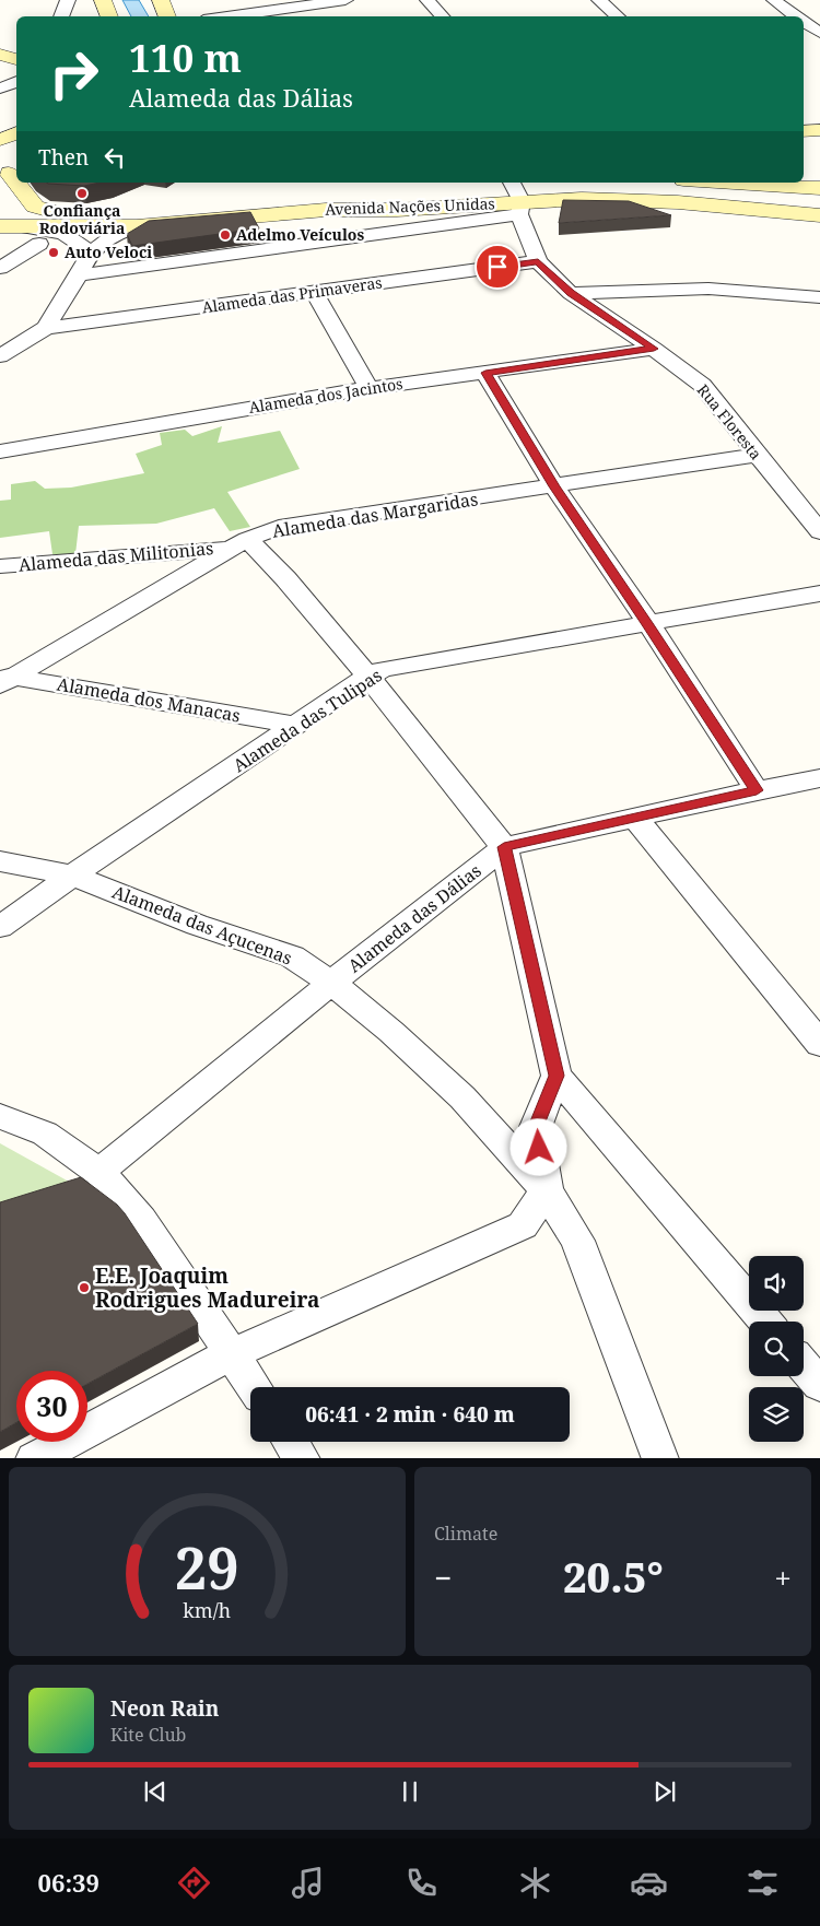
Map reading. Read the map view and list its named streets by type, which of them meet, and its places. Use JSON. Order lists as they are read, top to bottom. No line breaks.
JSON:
{"streets":{"main road":["Avenida Nações Unidas"],"street":["Alameda das Primaveras","Alameda dos Jacintos","Rua Floresta","Alameda das Margaridas","Alameda das Militonias","Alameda dos Manacas","Alameda das Tulipas","Alameda das Dálias","Alameda das Açucenas"]},"crossings":[["Avenida Nações Unidas","Rua Floresta"],["Alameda das Primaveras","Rua Floresta"],["Alameda dos Jacintos","Rua Floresta"],["Rua Floresta","Alameda das Margaridas"],["Alameda das Margaridas","Alameda das Militonias"],["Alameda das Margaridas","Alameda dos Manacas"],["Alameda dos Manacas","Alameda das Tulipas"],["Alameda das Tulipas","Alameda das Açucenas"],["Alameda das Dálias","Alameda das Açucenas"]],"places":["Confiança Rodoviária","Adelmo Veículos","Auto Veloci","E.E. Joaquim Rodrigues Madureira"],"page":{"turn":["110 m","Alameda das Dálias"],"then":"Then","limit":"30","trip":"06:41 · 2 min · 640 m","tile":"Climate","heat":["−","20.5°","+"],"song":["Neon Rain","Kite Club"],"tabs":"06:39","gauge":["29","km/h"]}}
